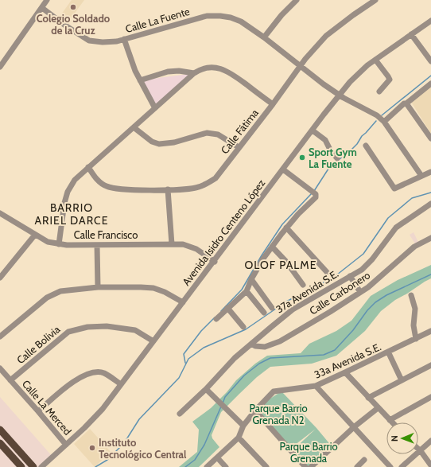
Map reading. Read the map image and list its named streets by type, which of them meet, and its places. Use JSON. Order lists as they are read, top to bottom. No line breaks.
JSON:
{"streets":{"street":["Calle La Fuente","Calle Fátima","Avenida Isidro Centeno López","Calle Francisco","37a Avenida S.E.","Calle Carbonero","Calle Bolivia","33a Avenida S.E.","Calle La Merced"]},"crossings":[["Calle La Fuente","Calle Fátima"],["Calle La Fuente","Avenida Isidro Centeno López"],["Avenida Isidro Centeno López","Calle Francisco"],["Avenida Isidro Centeno López","Calle Bolivia"],["Avenida Isidro Centeno López","Calle La Merced"],["37a Avenida S.E.","Calle Carbonero"],["Calle Bolivia","Calle La Merced"]],"districts":["BARRIO ARIEL DARCE","OLOF PALME"],"parks":["Parque Barrio Grenada N2","Parque Barrio Grenada"],"places":["Colegio Soldado de la Cruz","Sport Gym La Fuente","Instituto Tecnológico Central"],"north":"left"}
